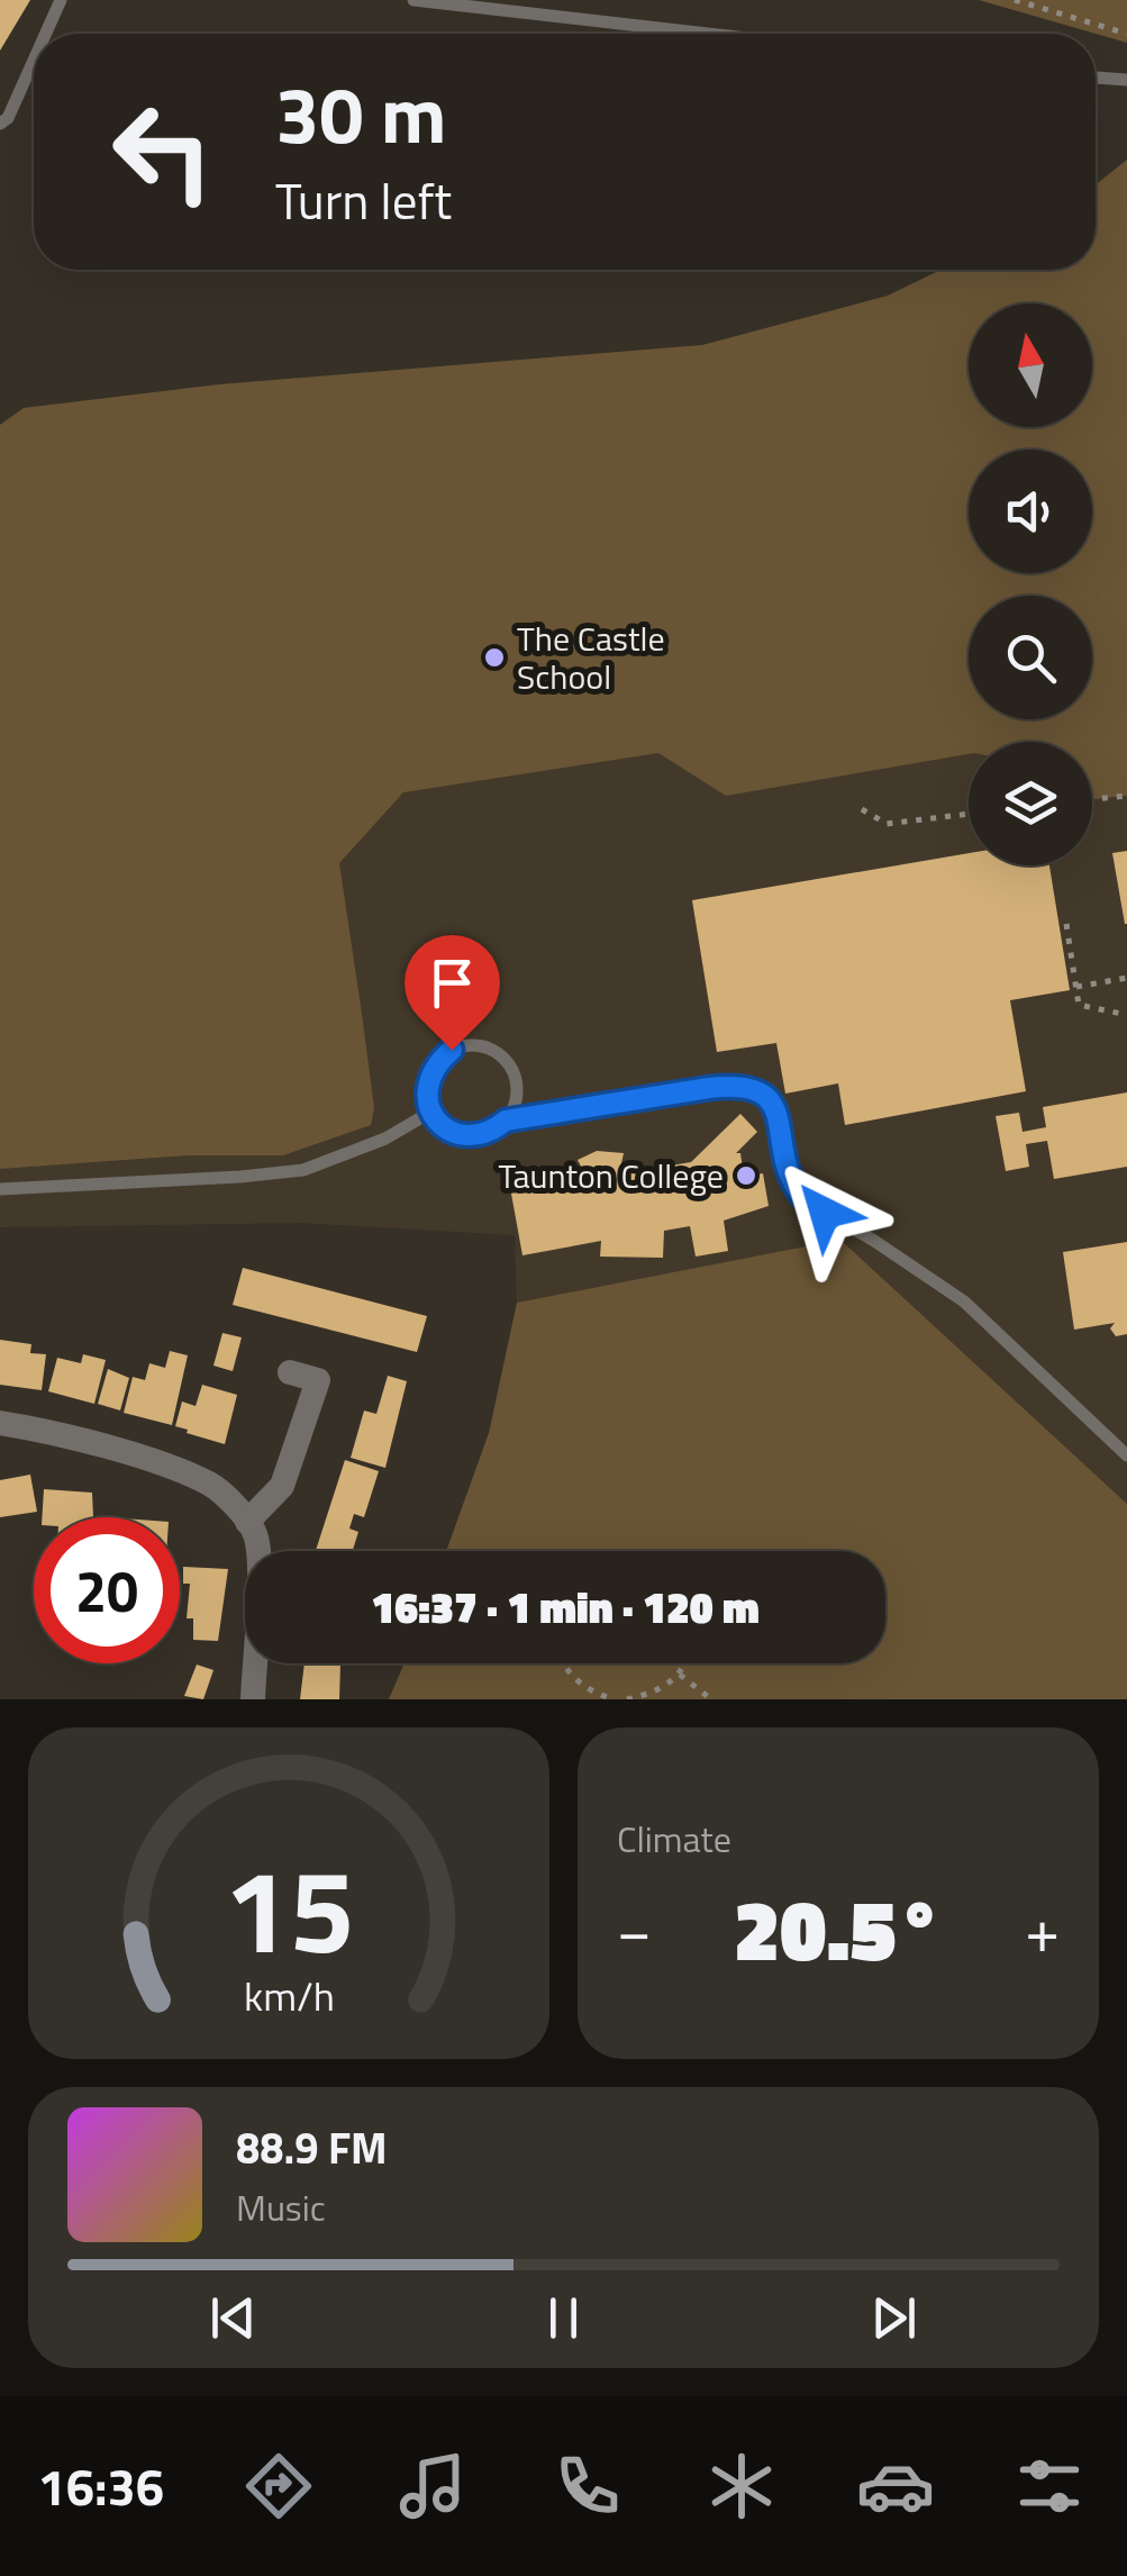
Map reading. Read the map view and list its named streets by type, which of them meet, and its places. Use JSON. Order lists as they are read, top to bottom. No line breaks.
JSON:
{"places":["The Castle School","Taunton College"],"north":"top","page":{"turn":["30 m","Turn left"],"limit":"20","trip":"16:37 · 1 min · 120 m","tile":"Climate","heat":["−","20.5°","+"],"song":["88.9 FM","Music"],"tabs":"16:36","gauge":["15","km/h"]}}
